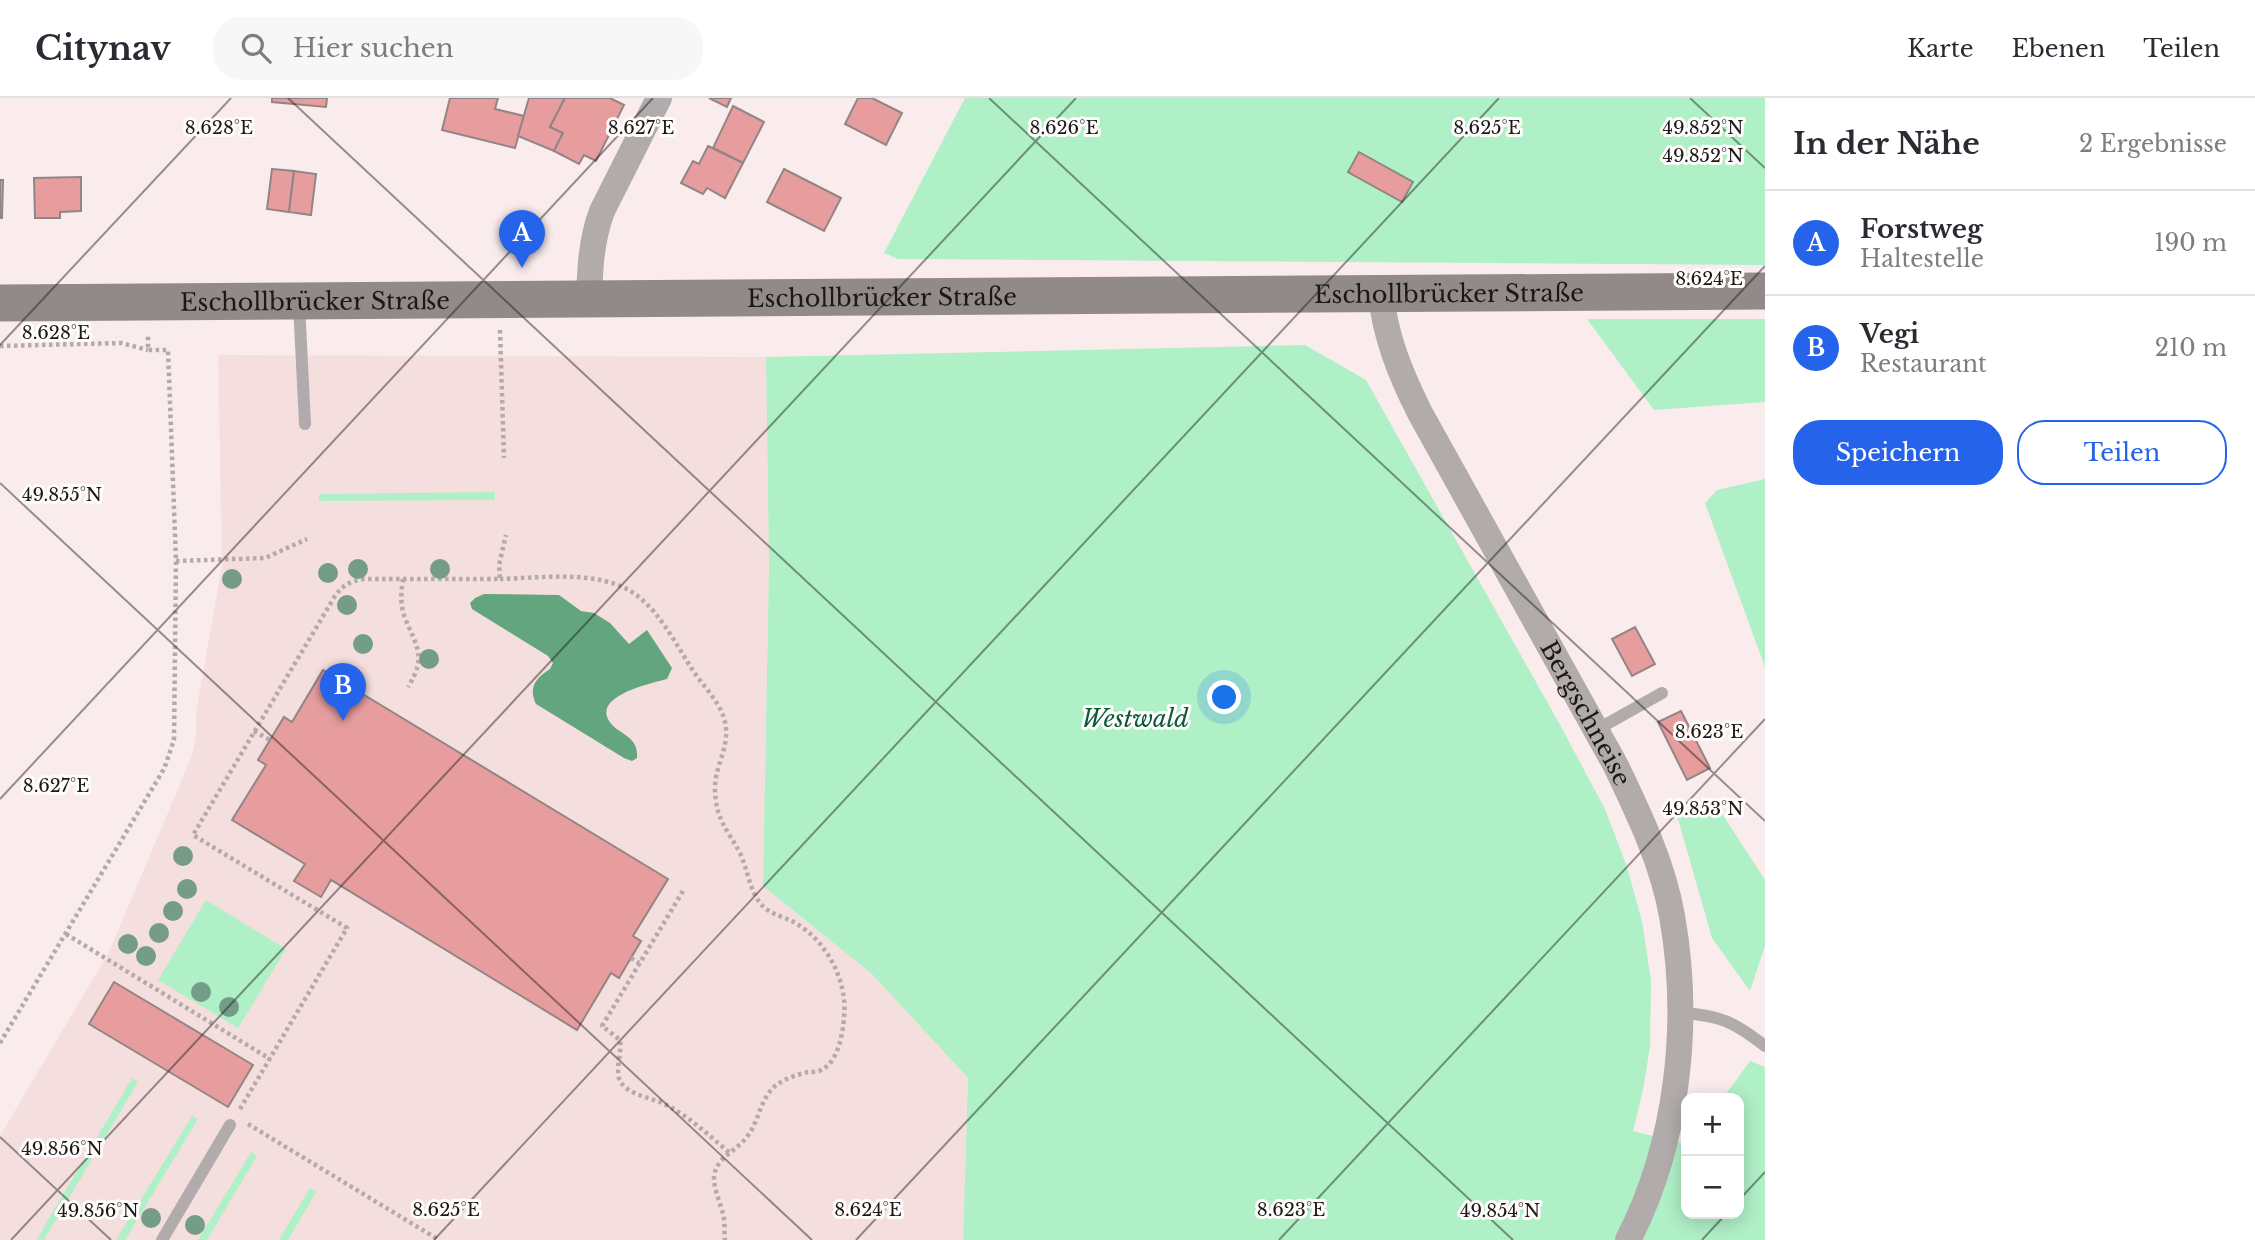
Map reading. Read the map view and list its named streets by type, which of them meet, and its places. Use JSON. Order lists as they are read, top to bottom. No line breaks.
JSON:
{"streets":{"main road":["Eschollbrücker Straße"],"street":["Bergschneise"]},"crossings":[["Eschollbrücker Straße","Bergschneise"]],"parks":["Westwald"],"page":{"header":"Citynav","search":"Hier suchen","nav":["Karte","Ebenen","Teilen"],"heading":["In der Nähe","2 Ergebnisse"],"list":[{"mark":"A","name":"Forstweg","note":"Haltestelle","value":"190 m"},{"mark":"B","name":"Vegi","note":"Restaurant","value":"210 m"}],"pins":["A","B"],"buttons":["Speichern","Teilen"],"map_buttons":["+","−"]},"coordinates":["49.852°N","8.628°E","8.627°E","8.626°E","8.625°E","8.624°E","49.855°N","8.623°E","49.853°N","49.856°N","49.854°N"]}
